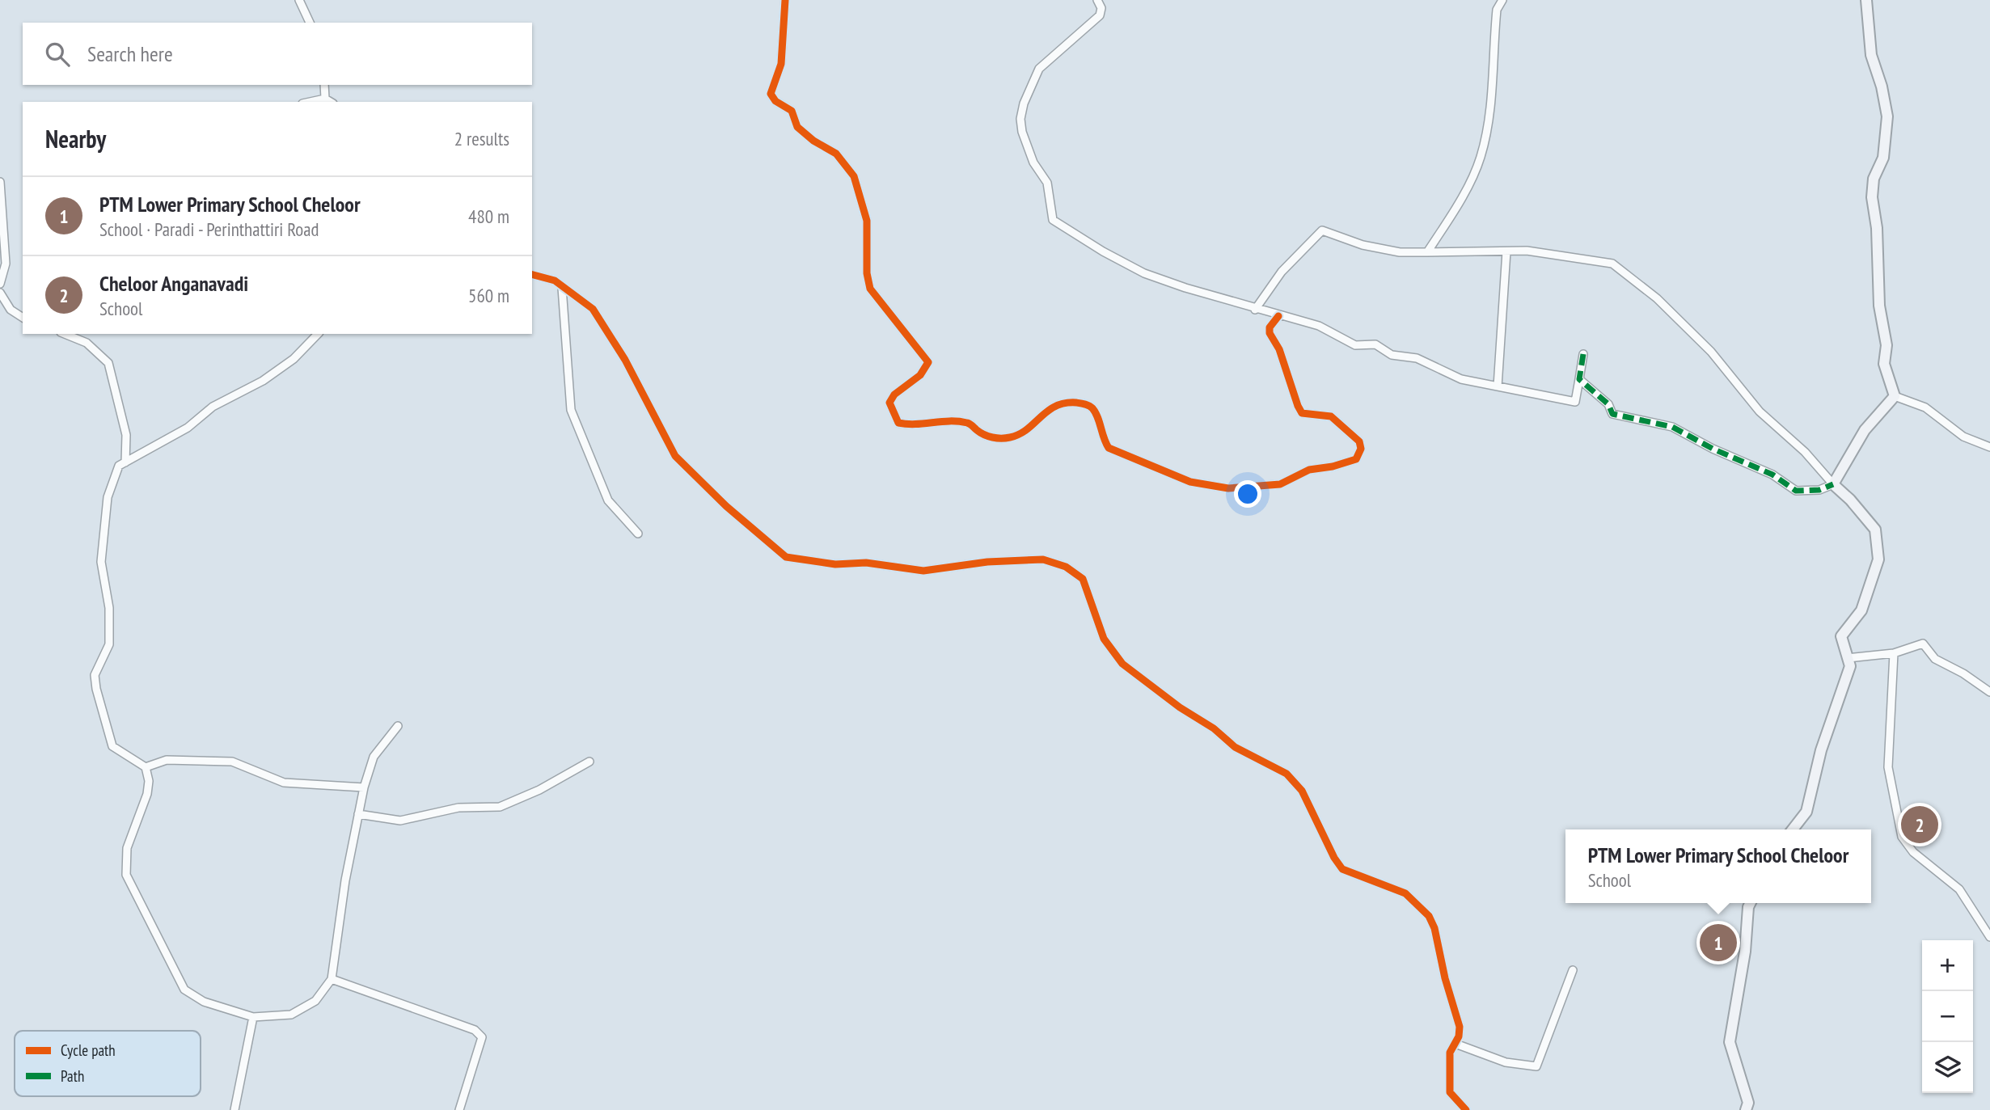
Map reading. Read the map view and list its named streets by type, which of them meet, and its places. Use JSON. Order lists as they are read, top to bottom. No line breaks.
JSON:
{"legend":["Cycle path","Path"],"page":{"search":"Search here","heading":["Nearby","2 results"],"list":[{"mark":"1","name":"PTM Lower Primary School Cheloor","note":"School · Paradi - Perinthattiri Road","value":"480 m"},{"mark":"2","name":"Cheloor Anganavadi","note":"School","value":"560 m"}],"pins":["2","1"],"popup":["PTM Lower Primary School Cheloor","School"],"map_buttons":["+","−"]}}
